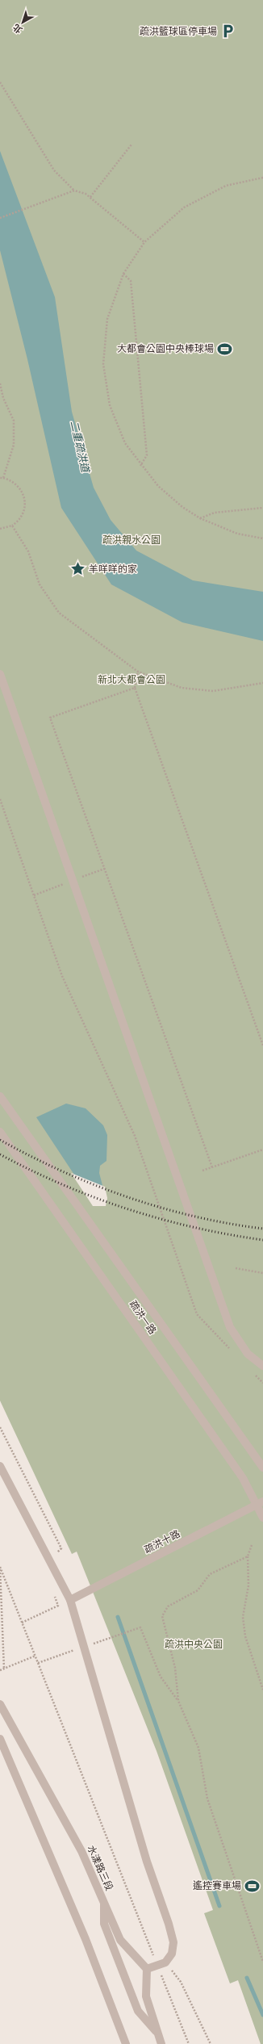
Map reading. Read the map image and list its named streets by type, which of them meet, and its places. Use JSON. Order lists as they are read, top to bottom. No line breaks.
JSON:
{"streets":{"street":["疏洪一路","疏洪十路","水漾路三段"]},"crossings":[["疏洪一路","疏洪十路"]],"water":["二重疏洪道"],"parks":["疏洪親水公園","新北大都會公園","疏洪中央公園"],"places":{"parking":["疏洪籃球區停車場"],"sports":["大都會公園中央棒球場","遙控賽車場"],"place":["羊咩咩的家"]},"north":"bottom left"}
